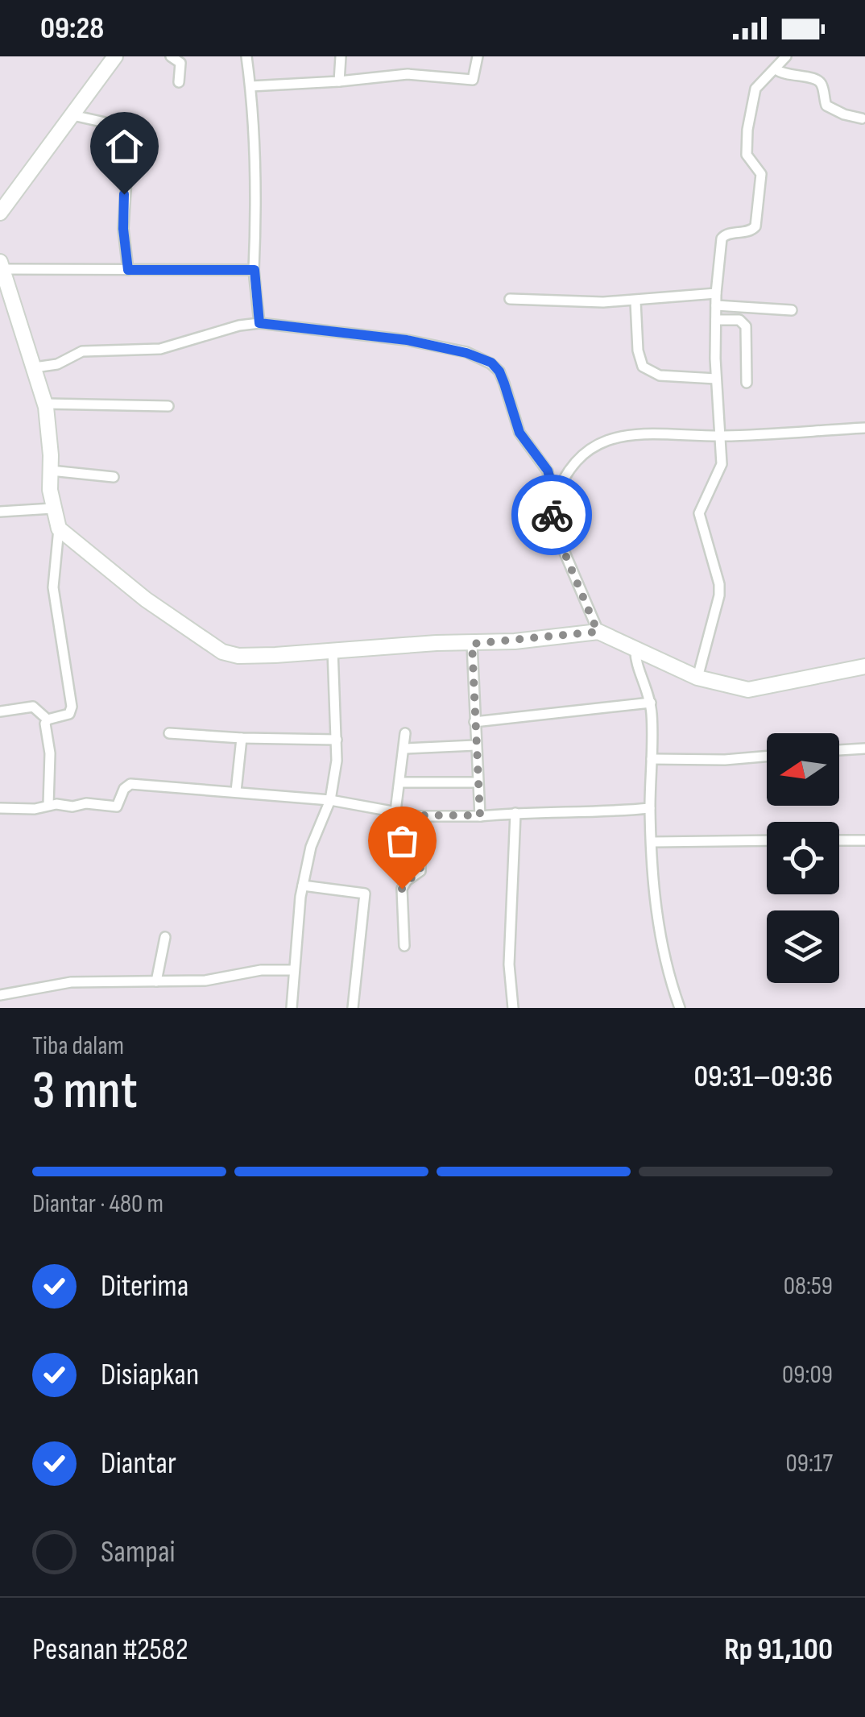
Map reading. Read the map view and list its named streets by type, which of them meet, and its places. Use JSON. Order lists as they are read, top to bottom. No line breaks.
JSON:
{"north":"left","page":{"status":"09:28","heading":["3 mnt","Tiba dalam","09:31–09:36"],"panel":["Pesanan #2582","Rp 91,100"],"bar":"Diantar · 480 m","list":[["Diterima","08:59"],["Disiapkan","09:09"],["Diantar","09:17"],"Sampai"]}}
